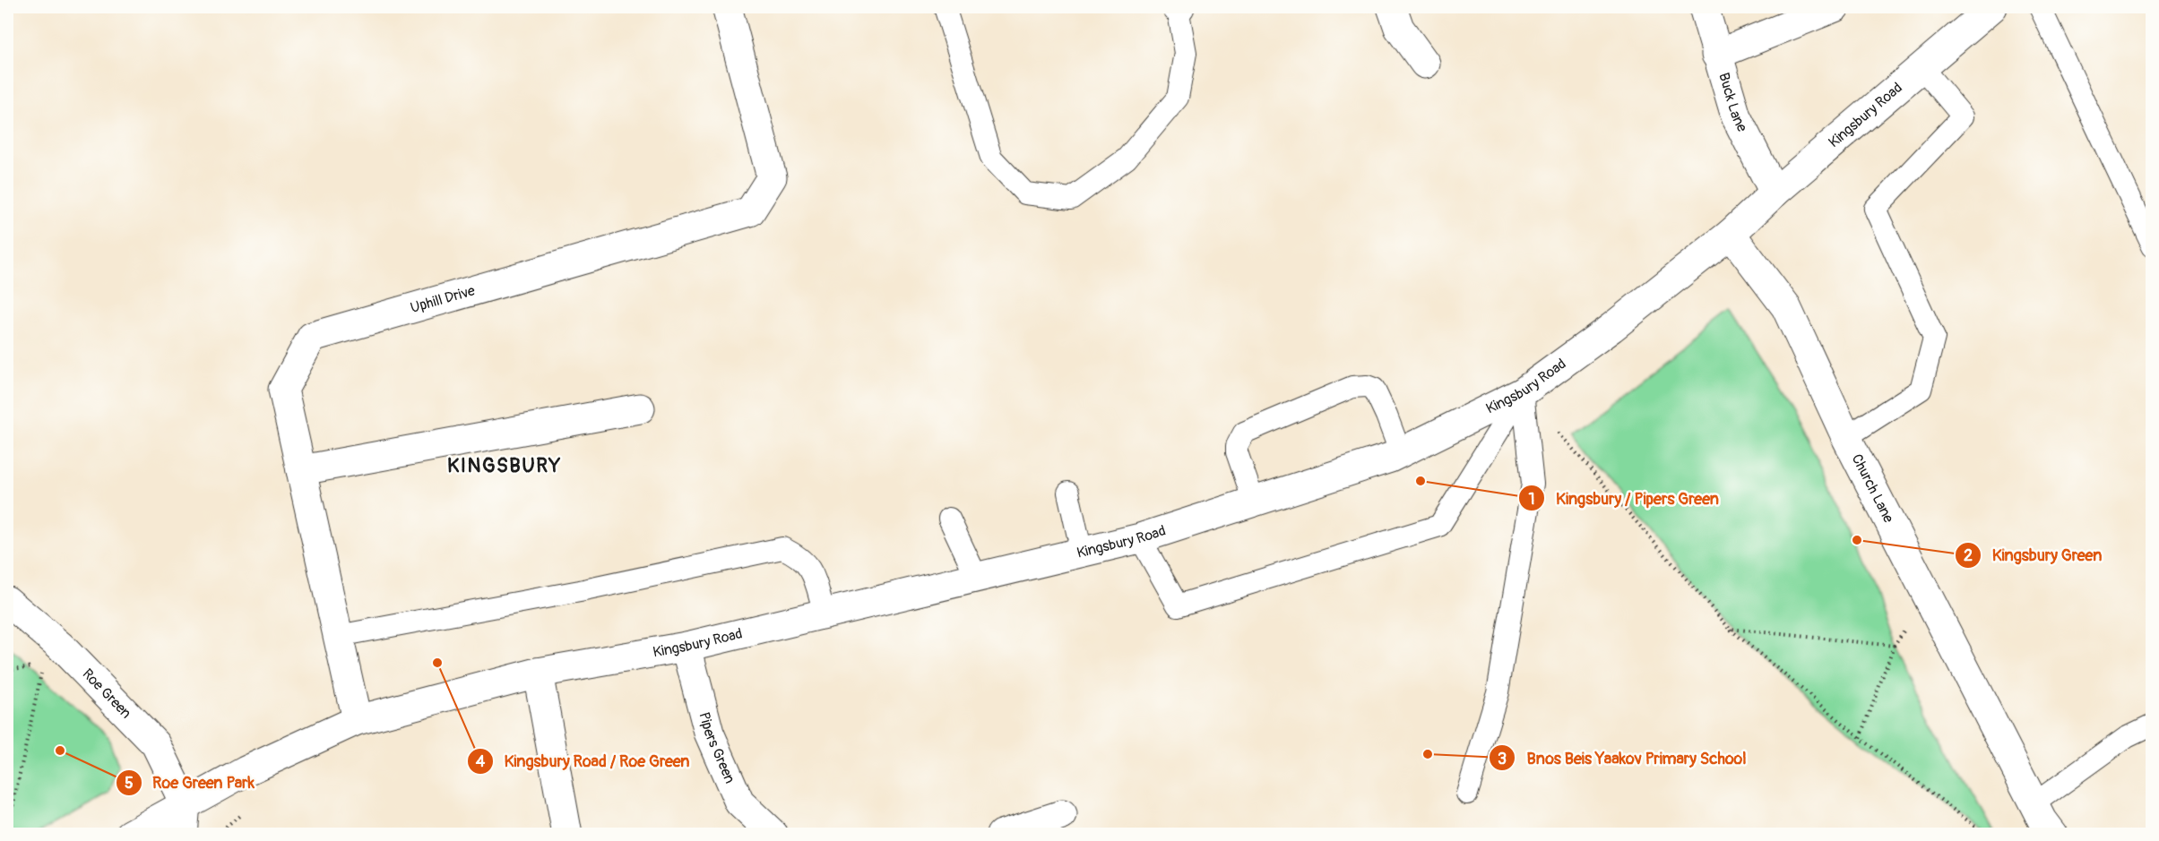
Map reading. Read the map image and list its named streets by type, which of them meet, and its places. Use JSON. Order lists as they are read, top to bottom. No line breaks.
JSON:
{"streets":{"main road":["Buck Lane","Kingsbury Road","Uphill Drive","Church Lane","Roe Green","Pipers Green"]},"crossings":[["Buck Lane","Kingsbury Road"],["Kingsbury Road","Uphill Drive"],["Kingsbury Road","Church Lane"],["Kingsbury Road","Roe Green"],["Kingsbury Road","Pipers Green"]],"districts":["KINGSBURY"],"places":["Kingsbury / Pipers Green","Kingsbury Green","Kingsbury Road / Roe Green","Roe Green Park","Bnos Beis Yaakov Primary School"]}
